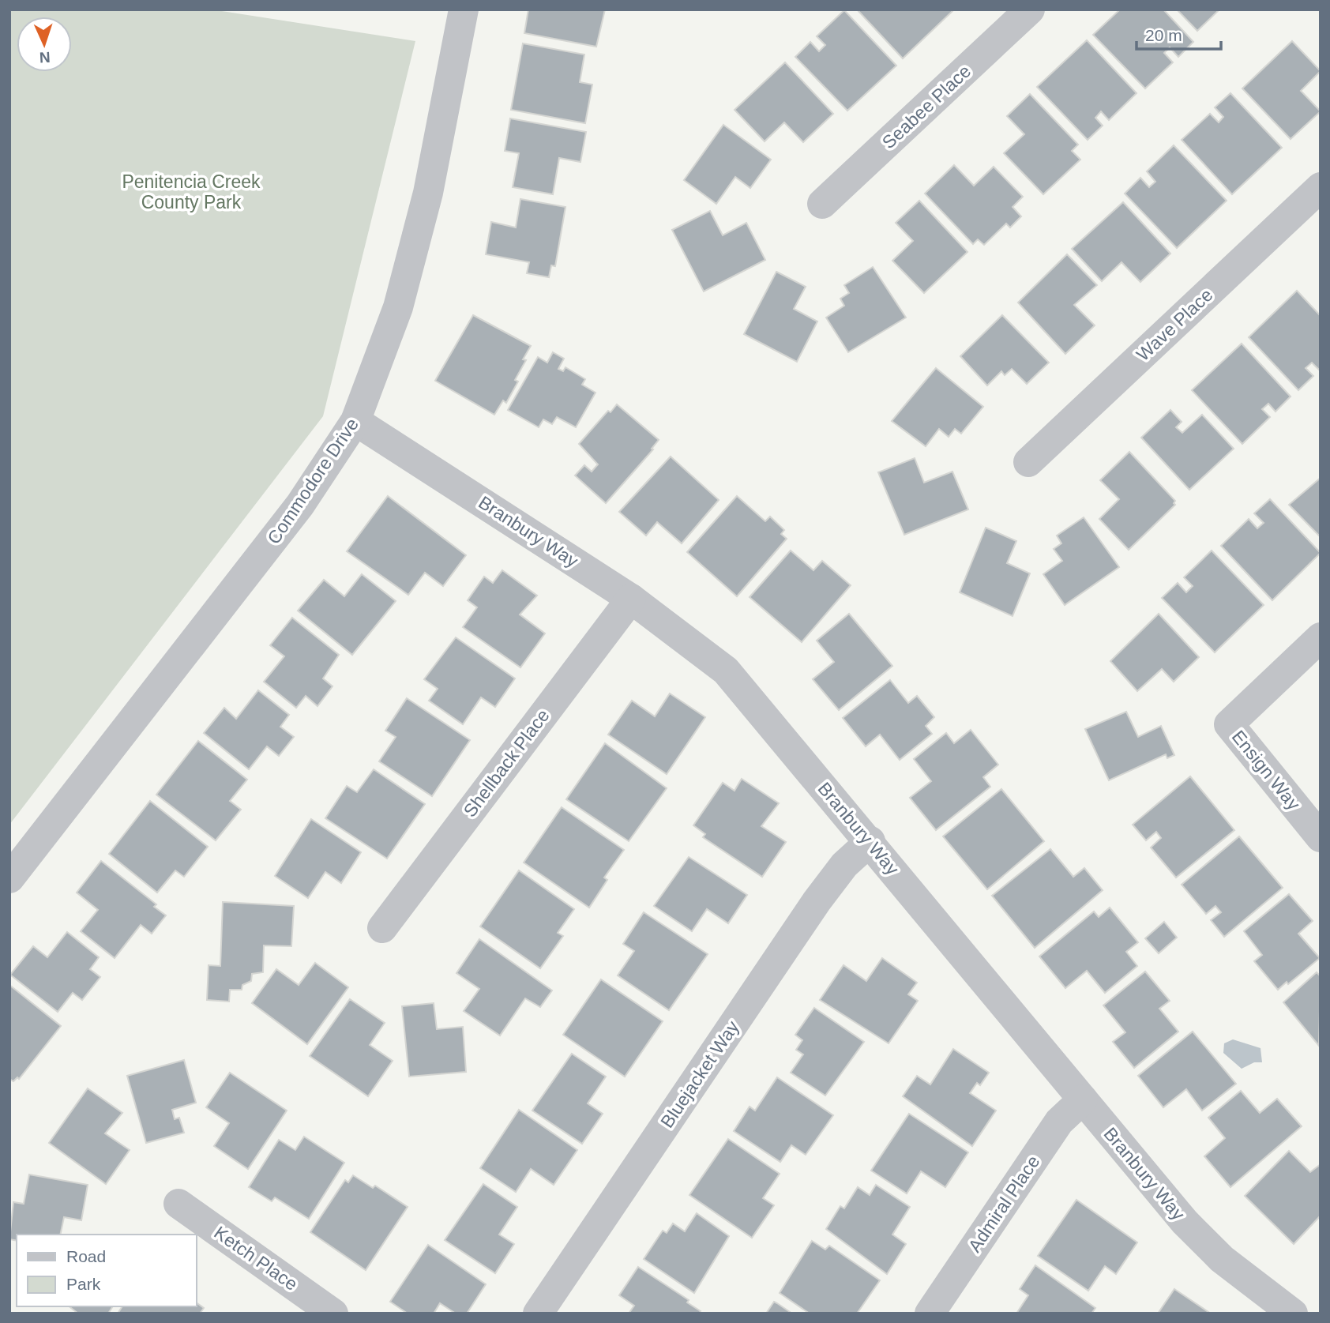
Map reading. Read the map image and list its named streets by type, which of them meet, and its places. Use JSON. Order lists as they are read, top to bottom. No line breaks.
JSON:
{"streets":{"street":["Seabee Place","Wave Place","Commodore Drive","Branbury Way","Shellback Place","Ensign Way","Bluejacket Way","Admiral Place","Ketch Place"]},"crossings":[["Commodore Drive","Branbury Way"],["Branbury Way","Shellback Place"],["Branbury Way","Bluejacket Way"],["Branbury Way","Admiral Place"]],"parks":["Penitencia Creek County Park"],"legend":["Road","Park"],"scale_bar":"20 m","north":"bottom"}
